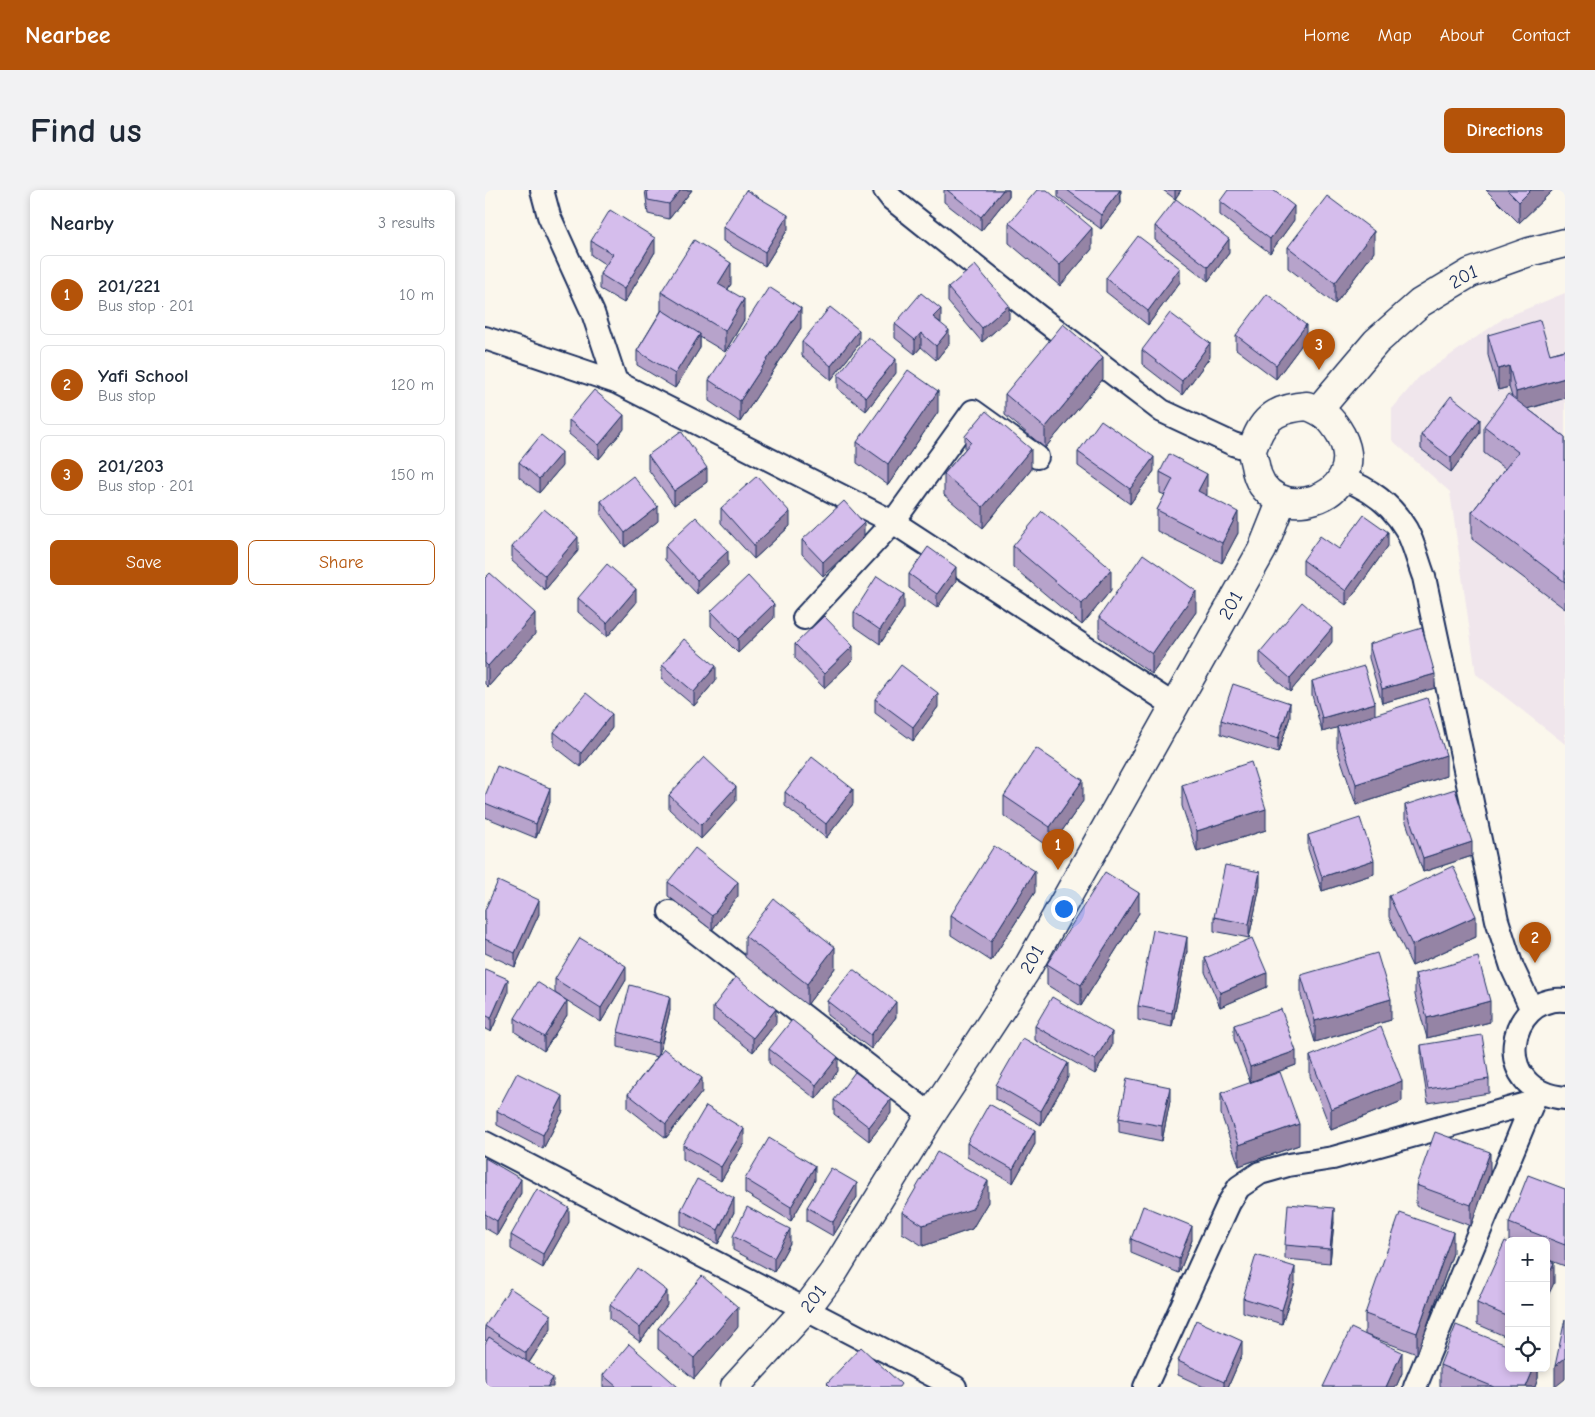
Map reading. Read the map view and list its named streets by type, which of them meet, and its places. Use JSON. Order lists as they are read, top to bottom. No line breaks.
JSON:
{"streets":{"street":["201"]},"page":{"header":"Nearbee","nav":["Home","Map","About","Contact"],"buttons":["Directions",["Save","Share"]],"title":"Find us","heading":["Nearby","3 results"],"list":[{"mark":"1","name":"201/221","note":"Bus stop · 201","value":"10 m"},{"mark":"2","name":"Yafi School","note":"Bus stop","value":"120 m"},{"mark":"3","name":"201/203","note":"Bus stop · 201","value":"150 m"}],"pins":["3","1","2"],"map_buttons":["+","−"]}}
